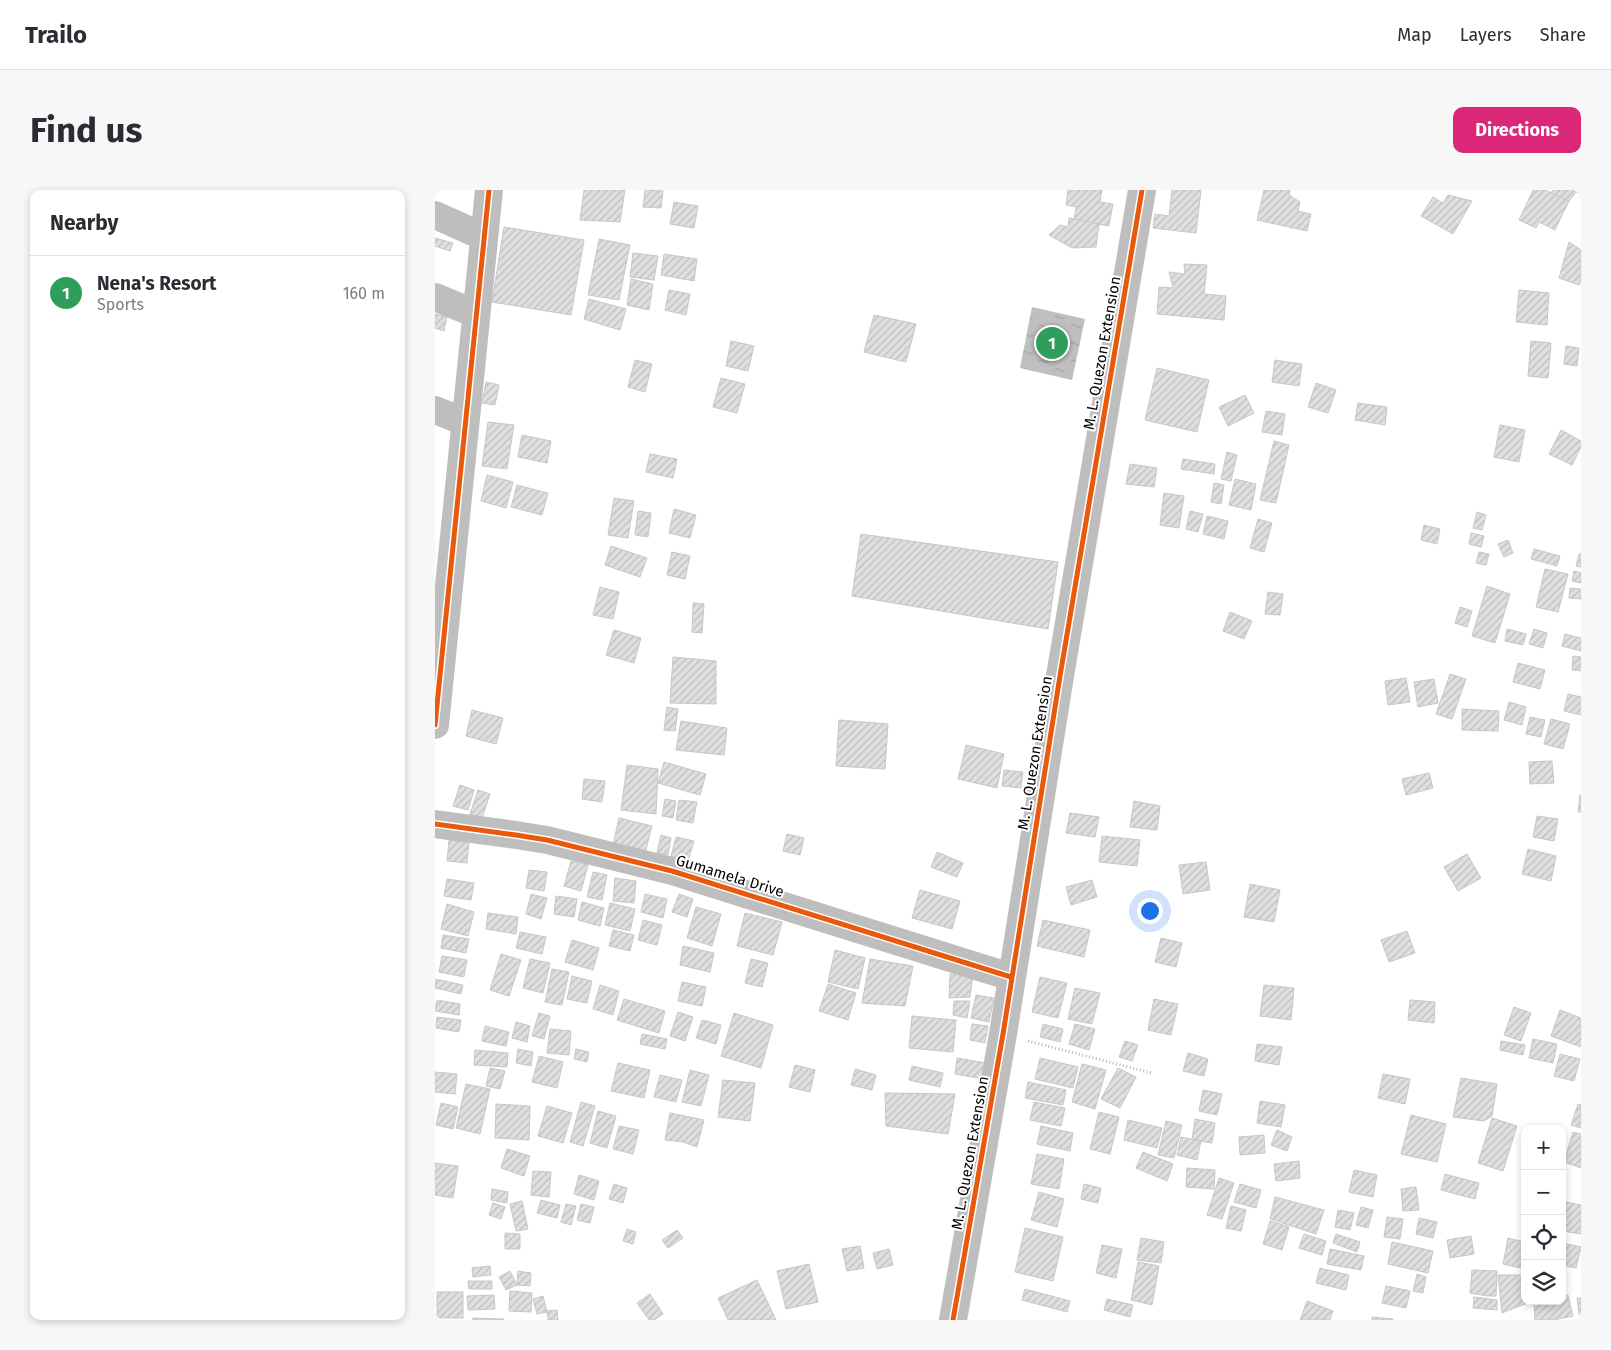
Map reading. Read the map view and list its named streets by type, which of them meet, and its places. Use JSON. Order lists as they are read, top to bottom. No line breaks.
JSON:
{"streets":{"street":["M. L. Quezon Extension","Gumamela Drive"]},"crossings":[["M. L. Quezon Extension","Gumamela Drive"]],"page":{"header":"Trailo","nav":["Map","Layers","Share"],"buttons":"Directions","title":"Find us","heading":"Nearby","list":[{"mark":"1","name":"Nena's Resort","note":"Sports","value":"160 m"}],"pins":"1","map_buttons":["+","−"]}}
